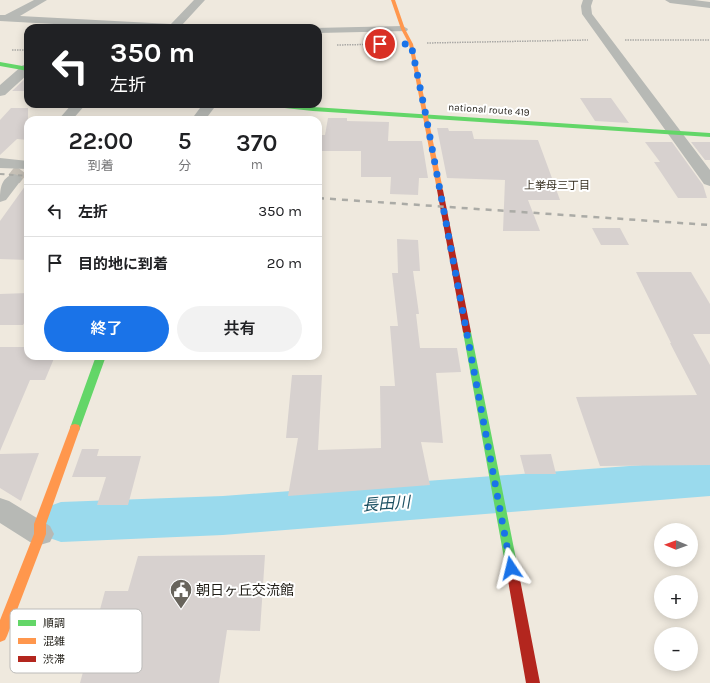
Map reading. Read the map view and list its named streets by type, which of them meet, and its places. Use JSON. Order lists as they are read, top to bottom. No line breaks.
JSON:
{"streets":{"main road":["national route 419"]},"districts":["上挙母三丁目"],"water":["長田川"],"places":{"public building":["朝日ヶ丘交流館"]},"legend":["順調","混雑","渋滞"],"north":"left","page":{"turn":["350 m","左折"],"eta":["22:00","到着","5","分","370","m"],"list":[{"name":"左折","value":"350 m"},{"name":"目的地に到着","value":"20 m"}],"buttons":["終了","共有"],"map_buttons":["+","−"]}}
